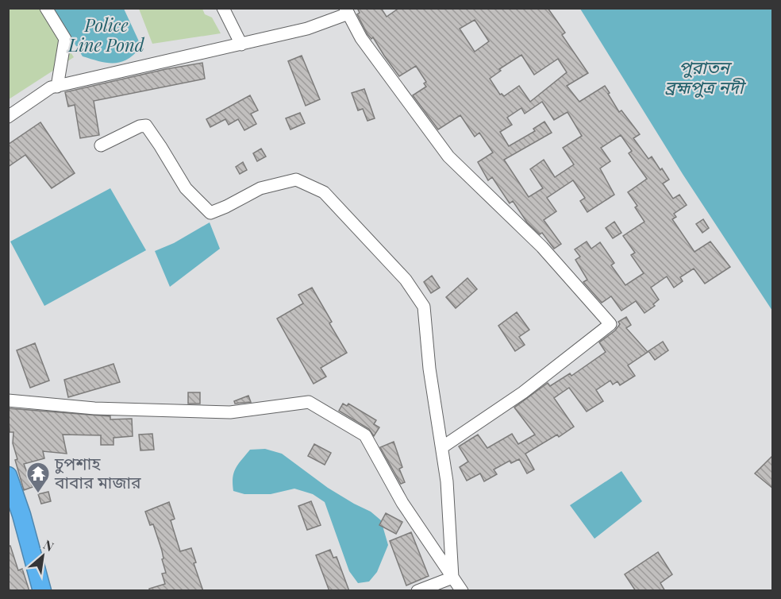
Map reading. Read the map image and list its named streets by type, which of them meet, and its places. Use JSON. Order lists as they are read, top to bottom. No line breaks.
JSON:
{"water":["Police Line Pond","পুরাতন ব্রহ্মপুত্র নদী"],"places":{"temple":["চুপশাহ বাবার মাজার"]},"north":"top right"}
